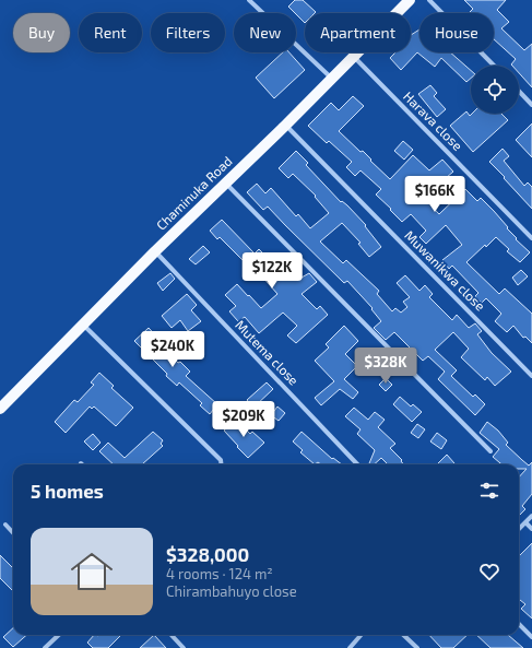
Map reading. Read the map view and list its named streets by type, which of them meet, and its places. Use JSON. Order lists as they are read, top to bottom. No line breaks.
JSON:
{"streets":{"main road":["Chaminuka Road"],"street":["Harava close","Muwanikwa close","Mutema close"]},"crossings":[["Harava close","Chaminuka Road"],["Chaminuka Road","Muwanikwa close"],["Chaminuka Road","Mutema close"]],"page":{"chip":["Buy","Rent","Filters","New","Apartment","House"],"price":["$166K","$122K","$240K","$328K","$209K"],"heading":"5 homes","list":[{"name":"$328,000","note":"4 rooms · 124 m² · Chirambahuyo close"}]}}
